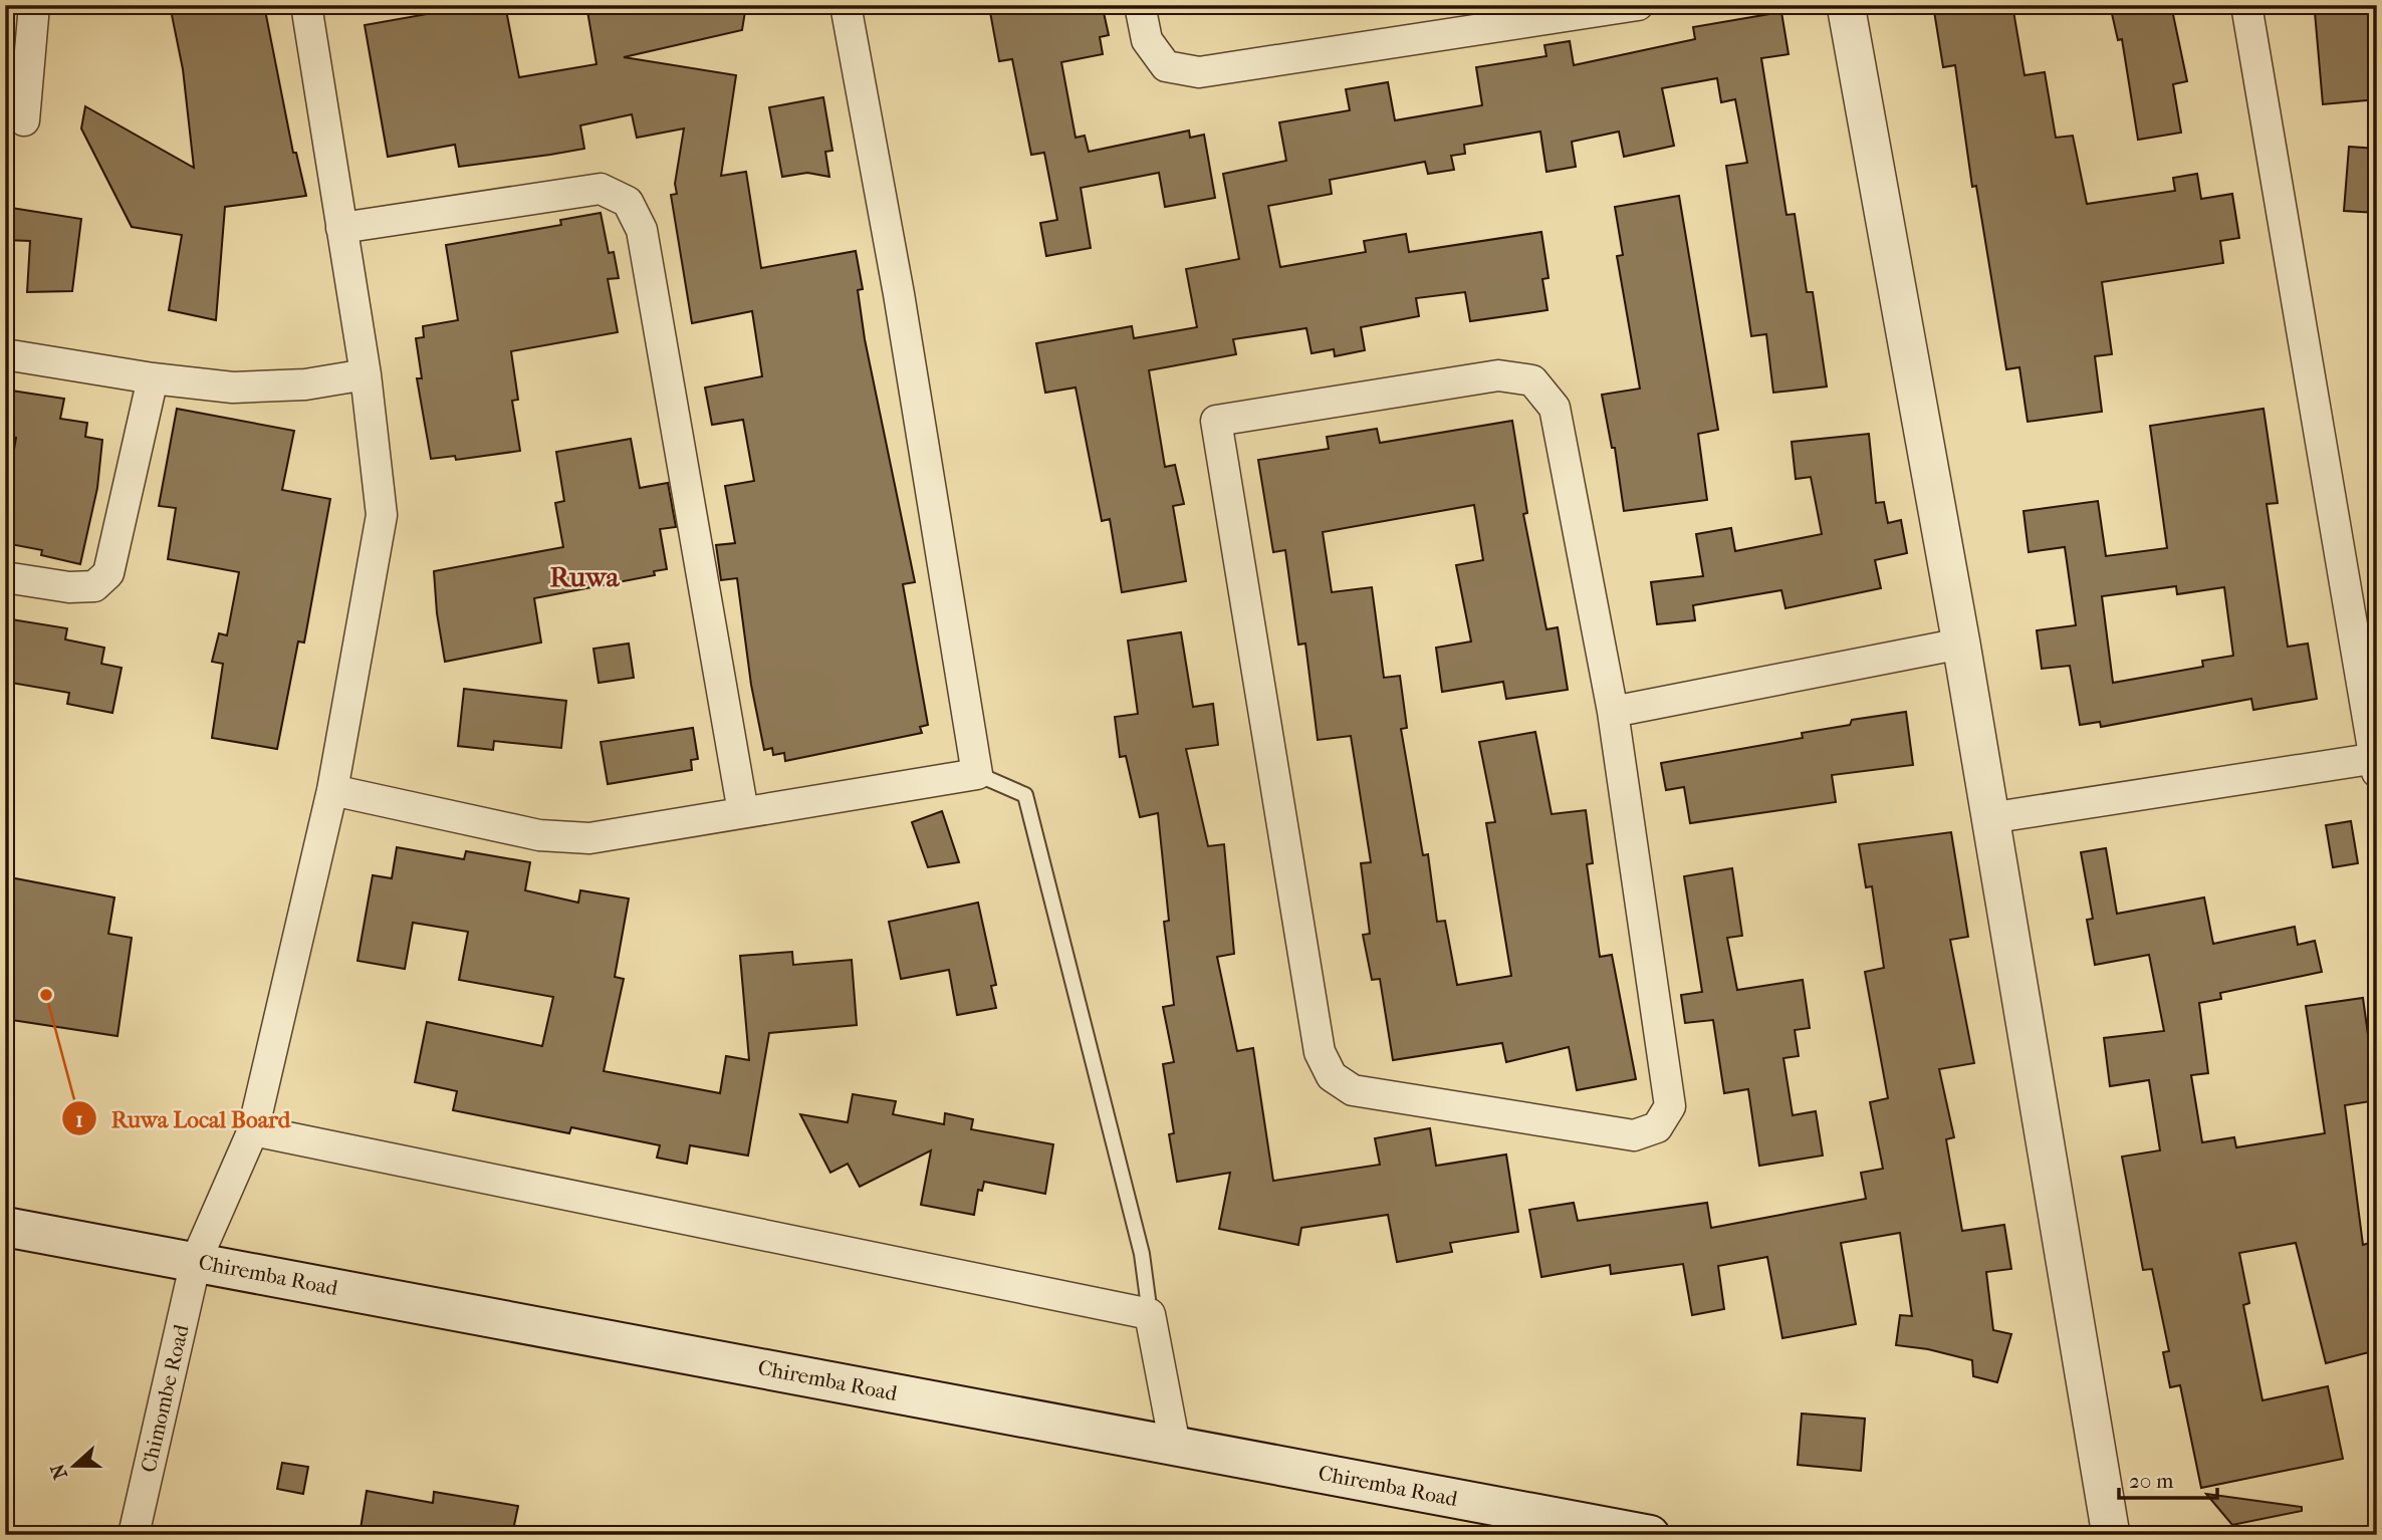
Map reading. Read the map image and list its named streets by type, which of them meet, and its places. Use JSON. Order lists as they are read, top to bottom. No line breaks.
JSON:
{"streets":{"main road":["Chiremba Road"],"street":["Chimombe Road"]},"crossings":[["Chiremba Road","Chimombe Road"]],"districts":["Ruwa"],"places":["Ruwa Local Board"],"scale_bar":"20 m","north":"left"}
